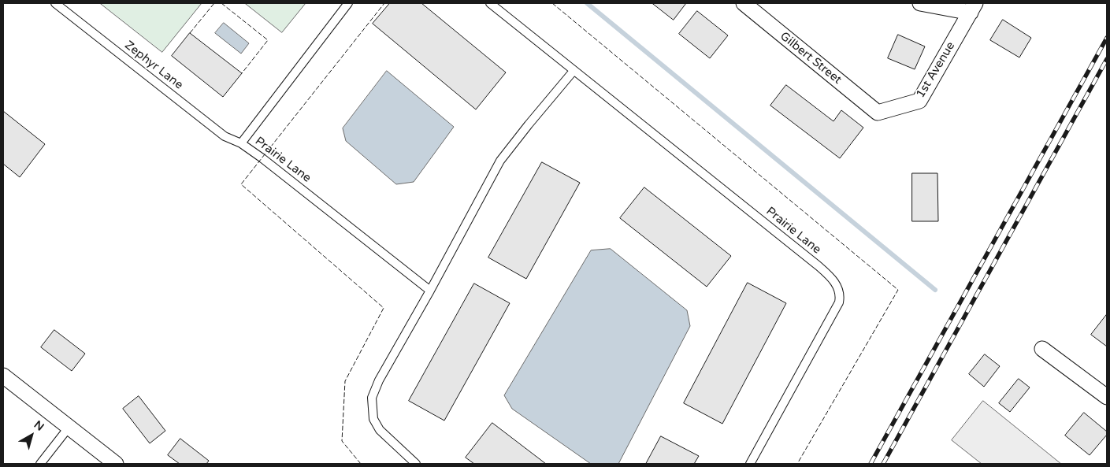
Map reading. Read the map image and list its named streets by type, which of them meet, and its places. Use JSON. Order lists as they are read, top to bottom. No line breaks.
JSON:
{"streets":{"street":["Gilbert Street","1st Avenue"],"lane":["Zephyr Lane","Prairie Lane"]},"crossings":[["Gilbert Street","1st Avenue"],["Zephyr Lane","Prairie Lane"]],"north":"top right"}
